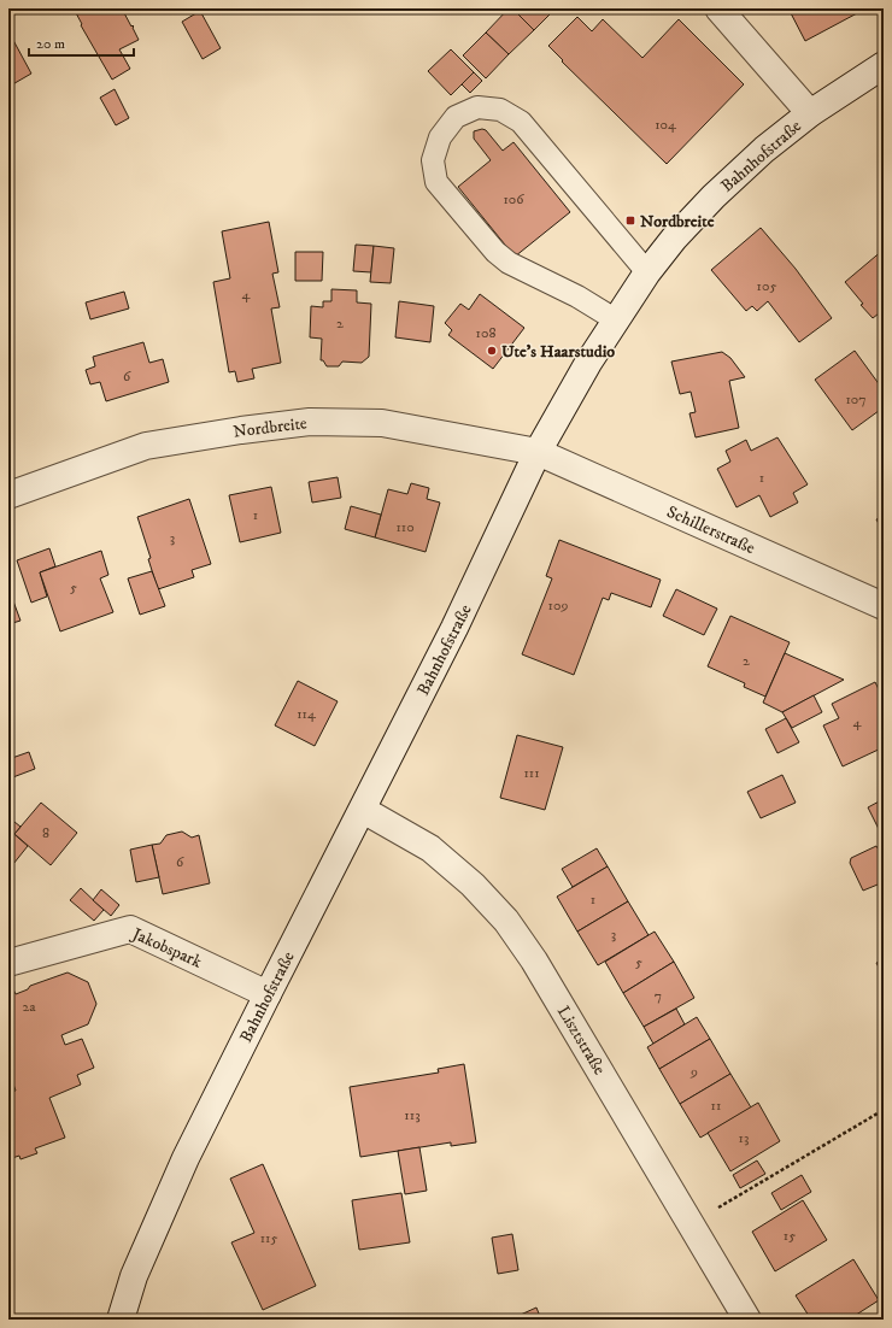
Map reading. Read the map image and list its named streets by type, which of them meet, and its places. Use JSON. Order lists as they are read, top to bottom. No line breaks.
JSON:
{"streets":{"street":["Bahnhofstraße","Nordbreite","Schillerstraße","Jakobspark","Lisztstraße"]},"crossings":[["Bahnhofstraße","Nordbreite"],["Bahnhofstraße","Schillerstraße"],["Bahnhofstraße","Jakobspark"],["Bahnhofstraße","Lisztstraße"],["Nordbreite","Schillerstraße"]],"places":{"transit":["Nordbreite"],"other":["Ute's Haarstudio"]},"house_numbers":["104","106","105","4","2","108","6","107","1","1","110","3","5","109","2","114","4","111","8","6","1","3","5","7","2a","9","11","113","13","15","115"],"scale_bar":"20 m"}
